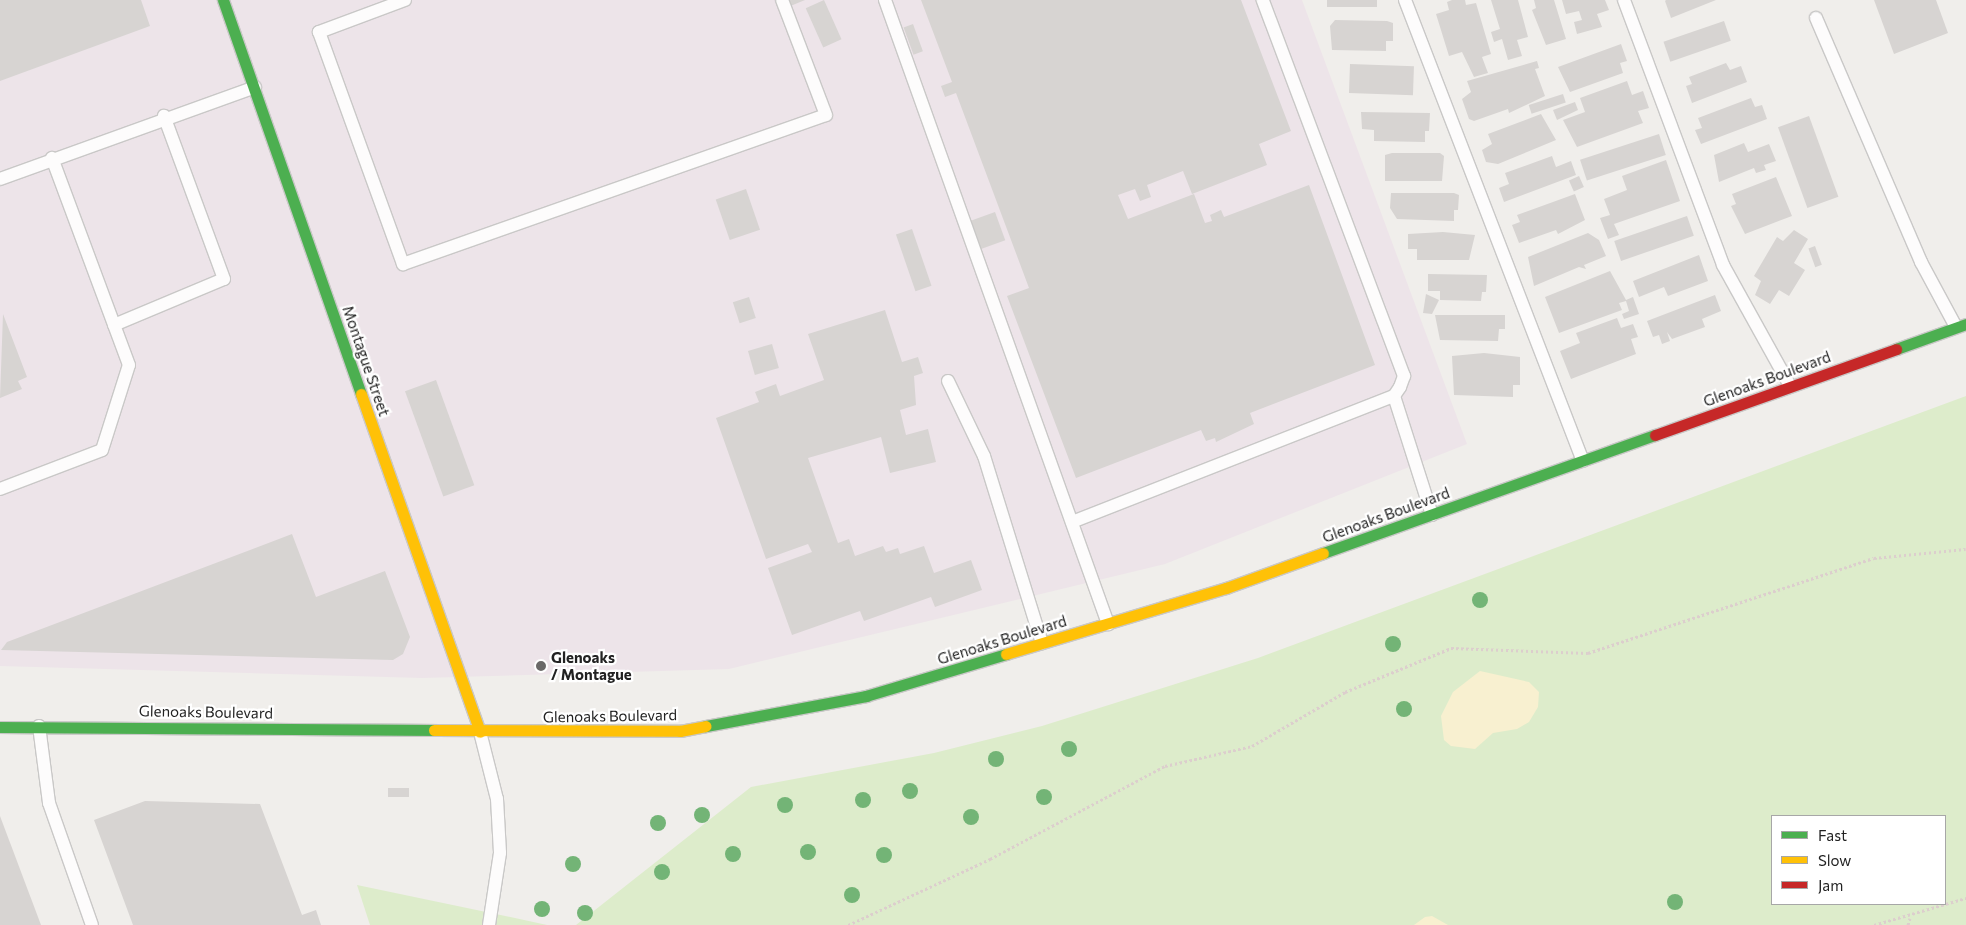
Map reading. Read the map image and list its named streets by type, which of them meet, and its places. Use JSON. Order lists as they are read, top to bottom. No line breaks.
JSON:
{"streets":{"main road":["Montague Street","Glenoaks Boulevard"]},"crossings":[["Montague Street","Glenoaks Boulevard"]],"places":["Glenoaks / Montague"],"legend":["Fast","Slow","Jam"]}
